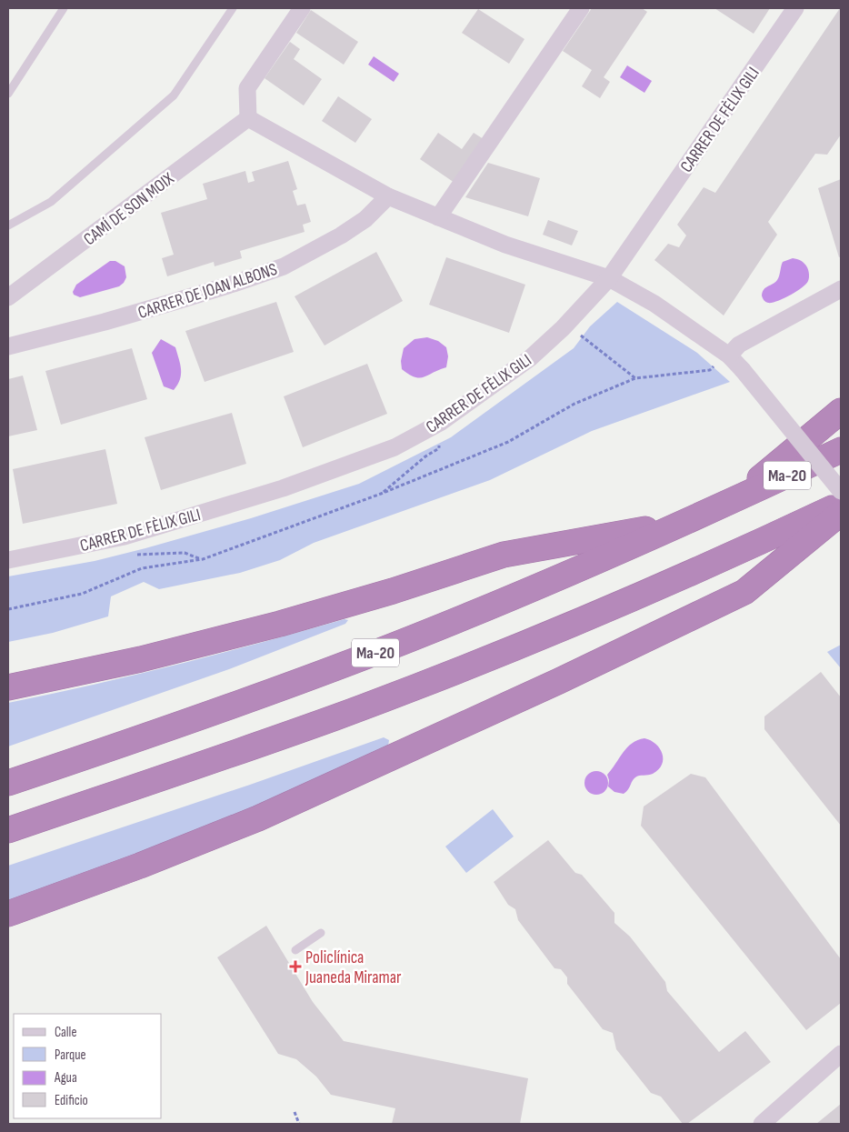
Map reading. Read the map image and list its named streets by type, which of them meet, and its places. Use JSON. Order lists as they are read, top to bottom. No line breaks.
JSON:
{"streets":{"highway":["Ma-20"],"street":["CARRER DE FÈLIX GILI","CAMÍ DE SON MOIX","CARRER DE JOAN ALBONS"]},"places":{"health":["Policlínica Juaneda Miramar"]},"legend":["Calle","Parque","Agua","Edificio"]}
